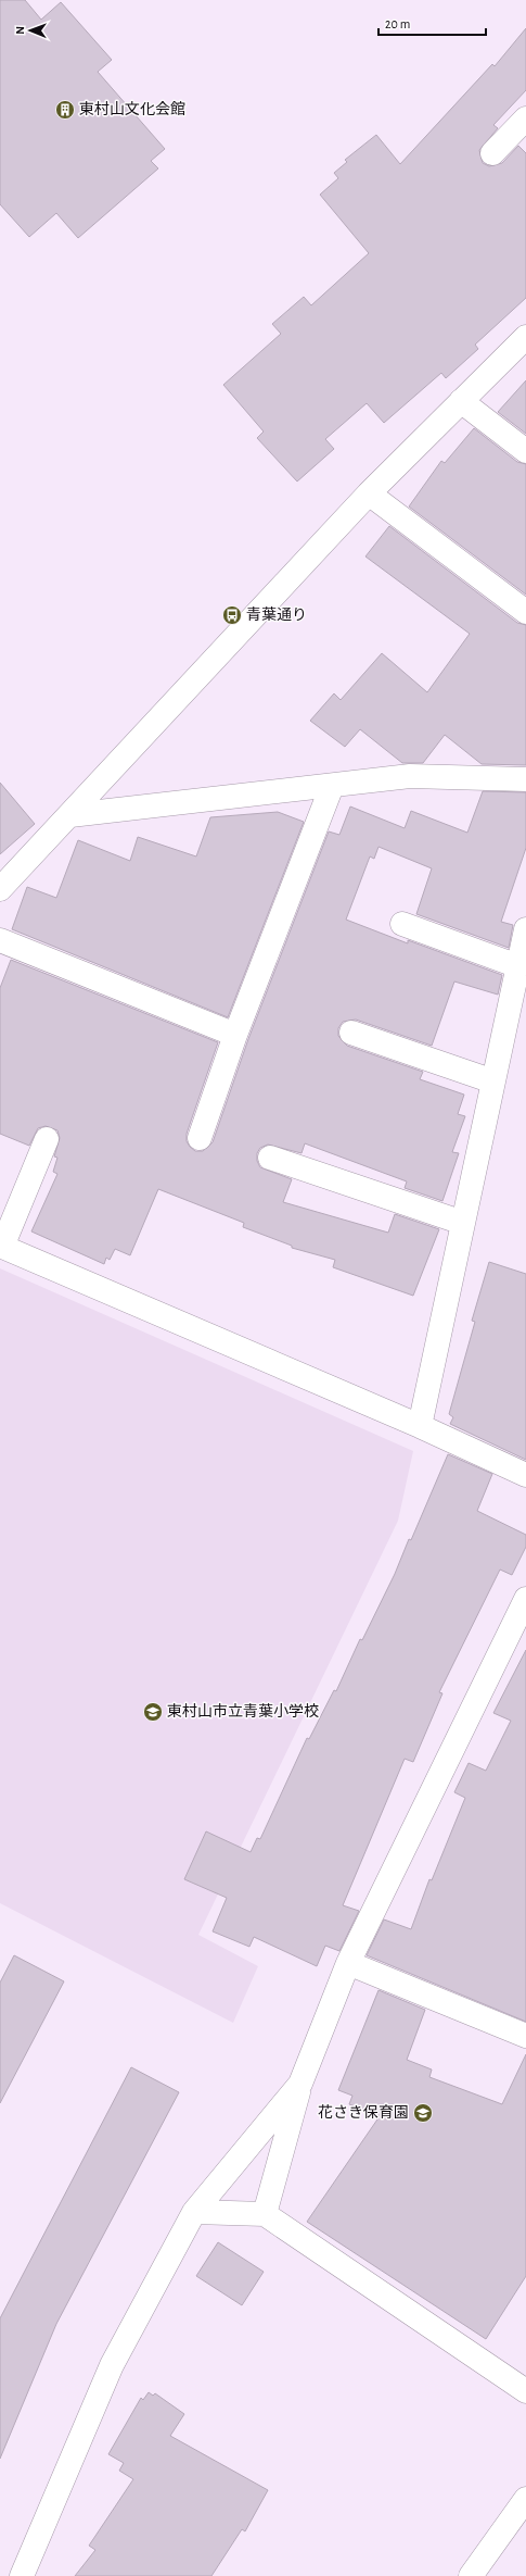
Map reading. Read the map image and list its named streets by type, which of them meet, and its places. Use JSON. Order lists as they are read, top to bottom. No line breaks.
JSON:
{"places":{"building":["東村山文化会館"],"bus stop":["青葉通り"],"school or university":["東村山市立青葉小学校","花さき保育園"]},"scale_bar":"20 m","north":"left"}
